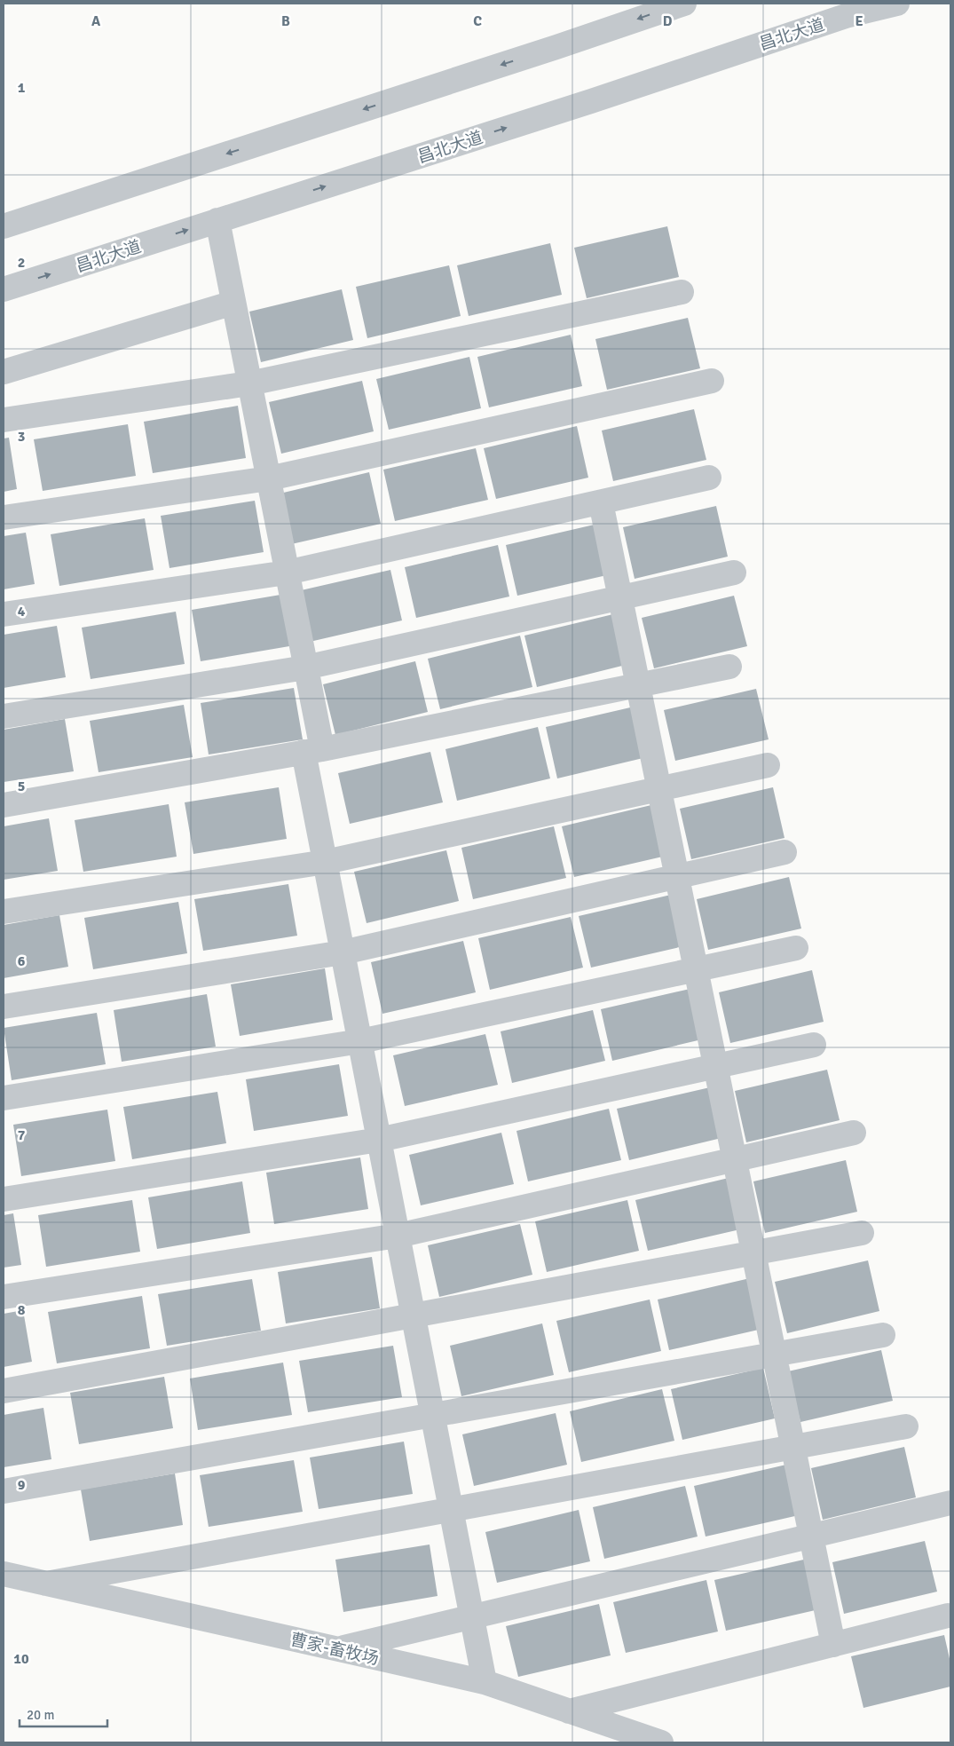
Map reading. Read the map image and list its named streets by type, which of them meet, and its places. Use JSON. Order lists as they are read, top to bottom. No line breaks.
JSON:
{"streets":{"street":["昌北大道","曹家-畜牧场"]},"scale_bar":"20 m","grid":{"columns":["A","B","C","D","E"],"rows":["1","2","3","4","5","6","7","8","9","10"]}}
